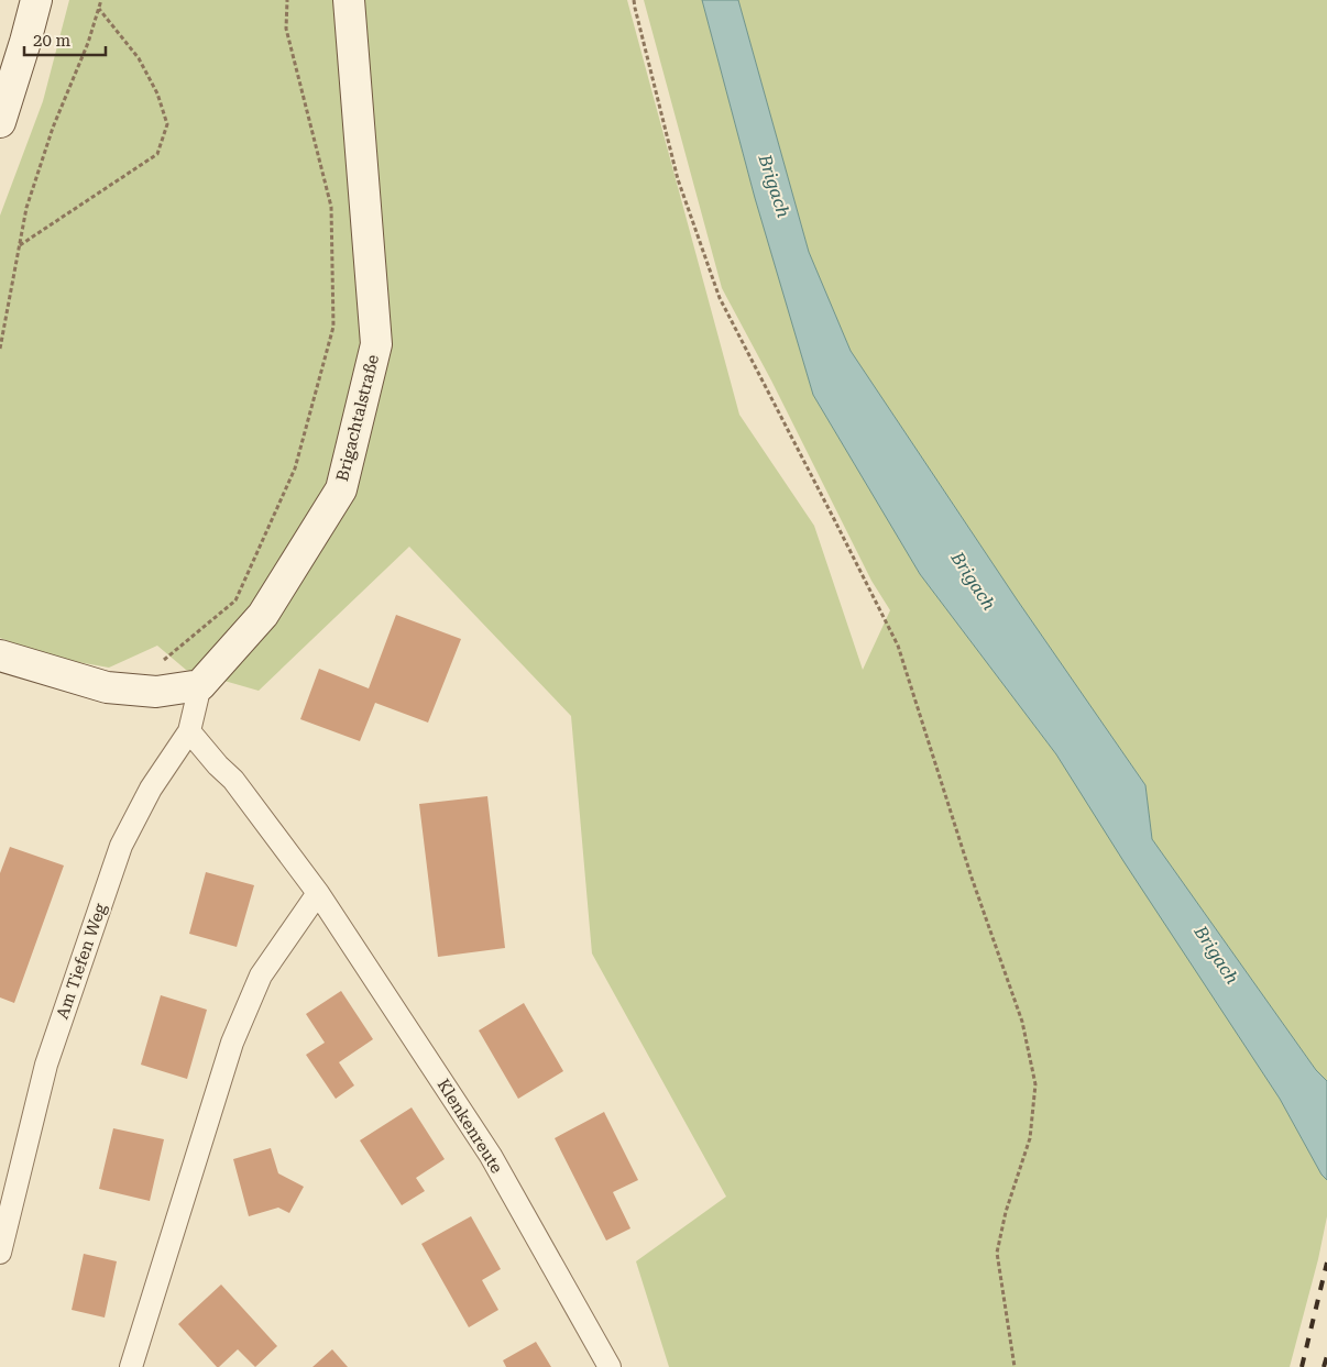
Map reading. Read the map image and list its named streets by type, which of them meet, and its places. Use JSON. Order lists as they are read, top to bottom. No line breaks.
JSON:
{"streets":{"street":["Brigachtalstraße","Am Tiefen Weg","Klenkenreute"]},"crossings":[["Brigachtalstraße","Am Tiefen Weg"],["Am Tiefen Weg","Klenkenreute"]],"water":["Brigach"],"scale_bar":"20 m"}
